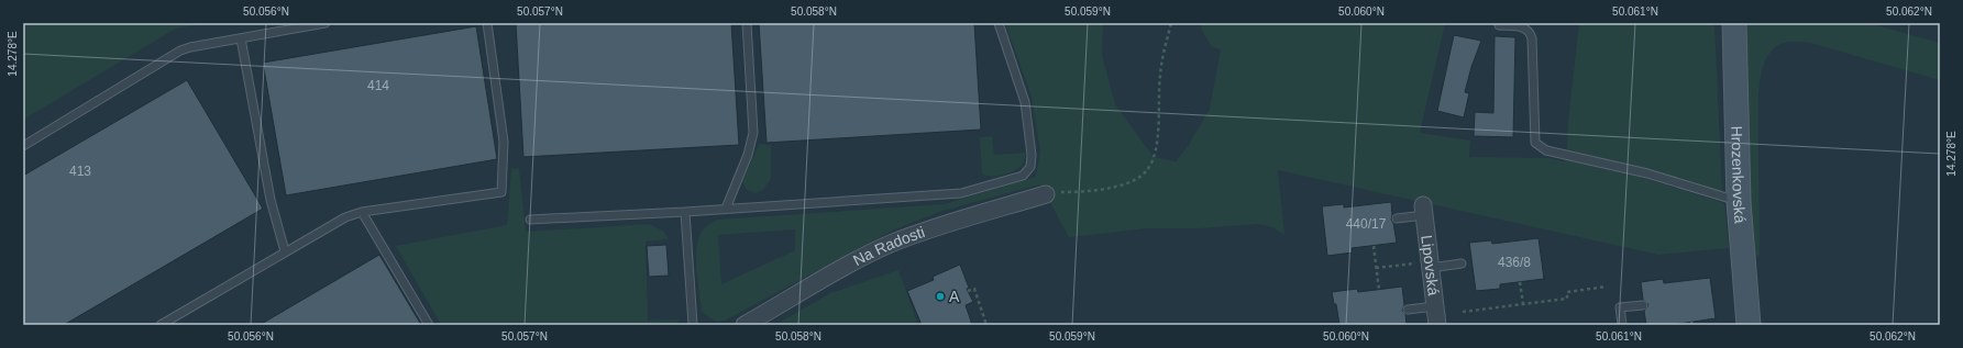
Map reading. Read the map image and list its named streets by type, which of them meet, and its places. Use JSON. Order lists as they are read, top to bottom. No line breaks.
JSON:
{"streets":{"street":["Hrozenkovská","Na Radosti","Lipovská"]},"places":["A"],"house_numbers":["414","413","440/17","436/8"],"coordinates":["50.056°N","50.057°N","50.058°N","50.059°N","50.060°N","50.061°N","50.062°N","14.278°E"]}
